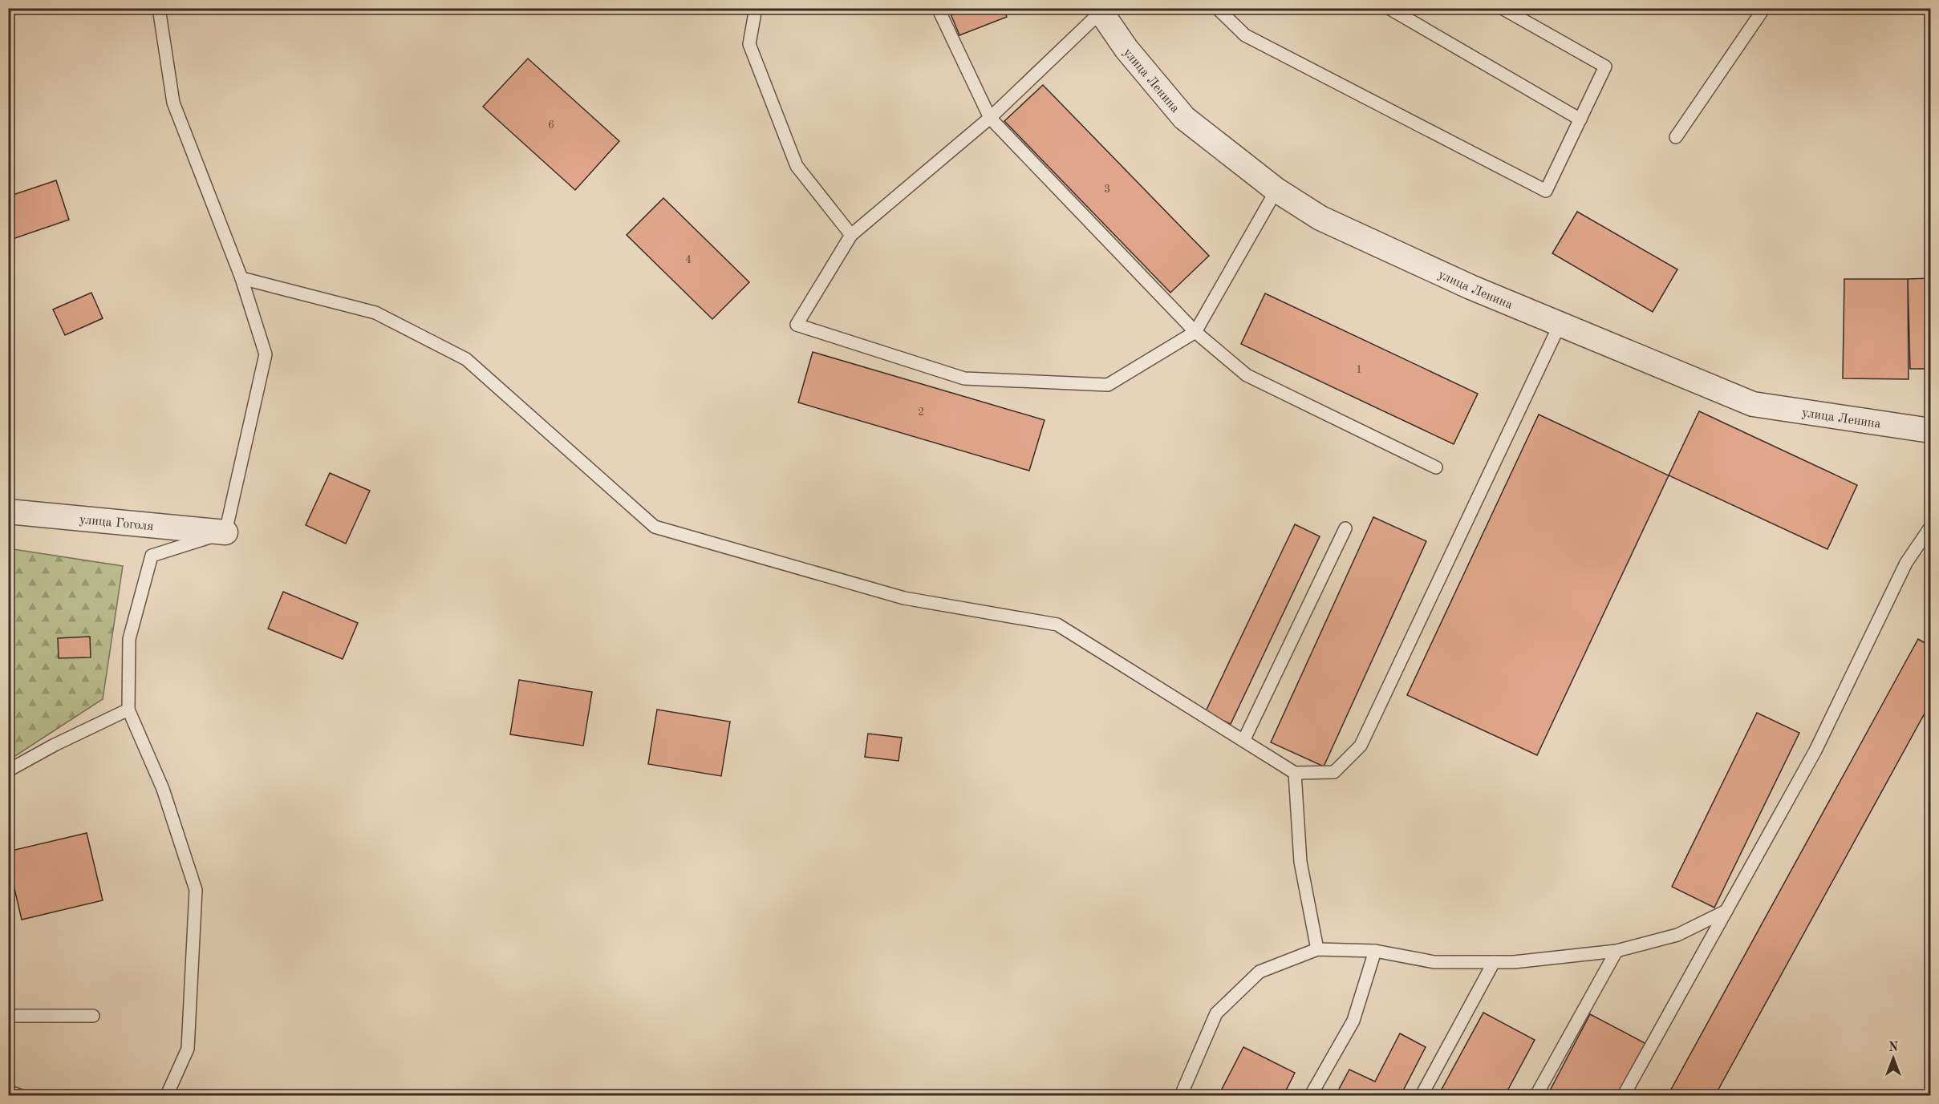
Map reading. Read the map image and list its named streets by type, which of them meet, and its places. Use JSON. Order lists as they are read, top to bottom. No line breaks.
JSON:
{"streets":{"street":["улица Ленина","улица Гоголя"]},"house_numbers":["6","3","4","1","2"],"north":"top"}
